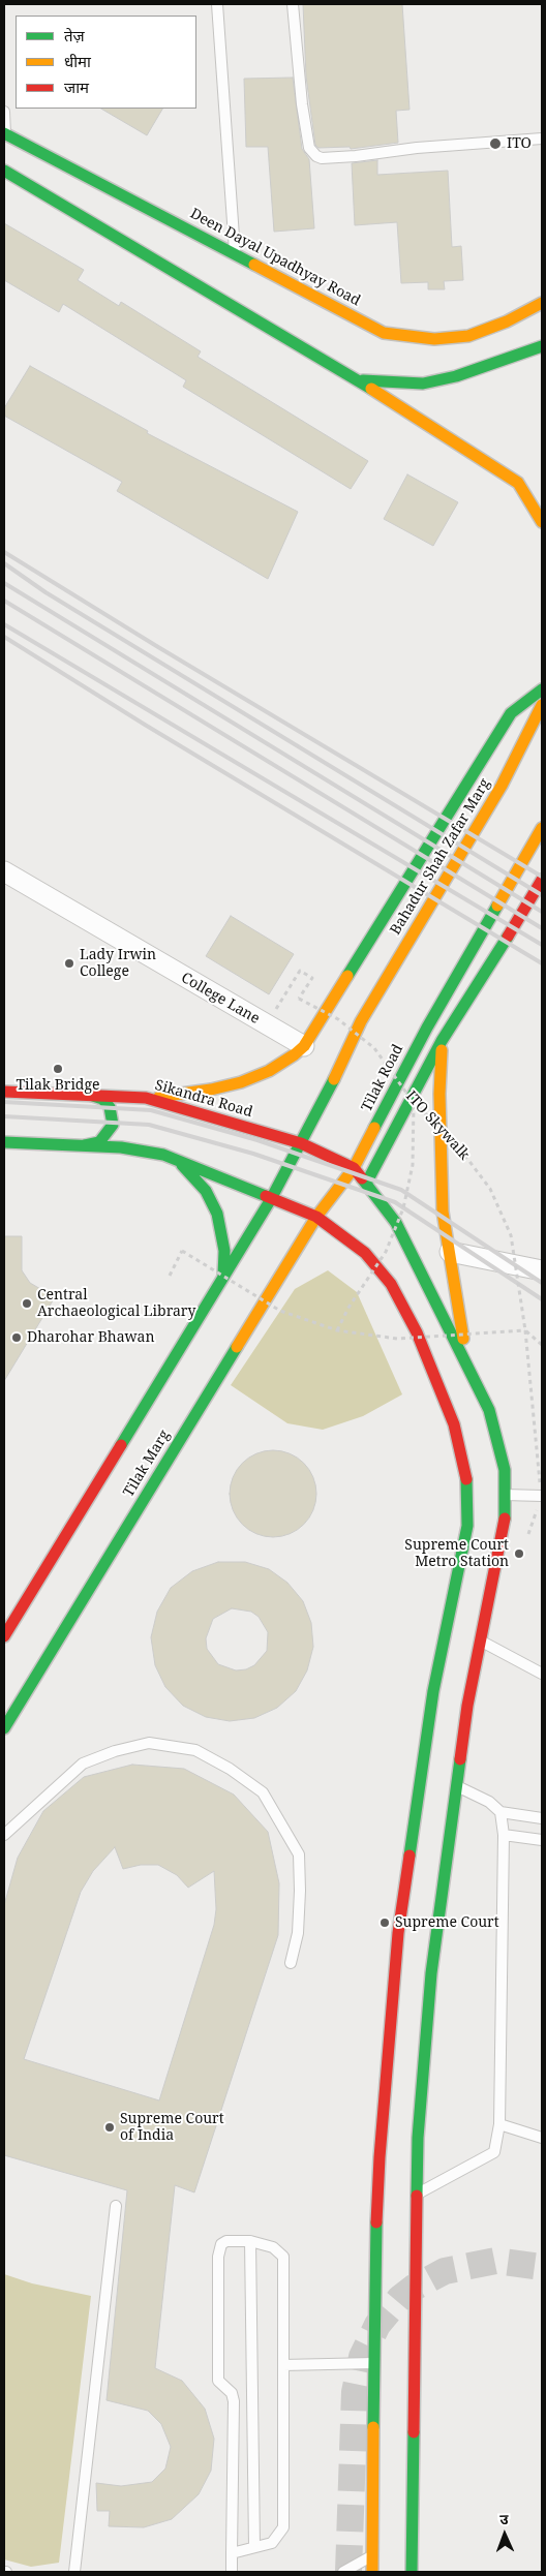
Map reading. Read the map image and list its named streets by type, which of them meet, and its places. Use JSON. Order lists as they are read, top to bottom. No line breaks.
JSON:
{"streets":{"main road":["Deen Dayal Upadhyay Road","Bahadur Shah Zafar Marg","Tilak Road","Sikandra Road","Tilak Marg"],"street":["College Lane"],"path":["ITO Skywalk"]},"crossings":[["Bahadur Shah Zafar Marg","Sikandra Road"],["College Lane","ITO Skywalk"],["Tilak Road","Sikandra Road"],["Tilak Road","Tilak Marg"]],"places":["ITO","Lady Irwin College","Tilak Bridge","Central Archaeological Library","Dharohar Bhawan","Supreme Court Metro Station","Supreme Court","Supreme Court of India"],"legend":["तेज़","धीमा","जाम"],"north":"top"}
